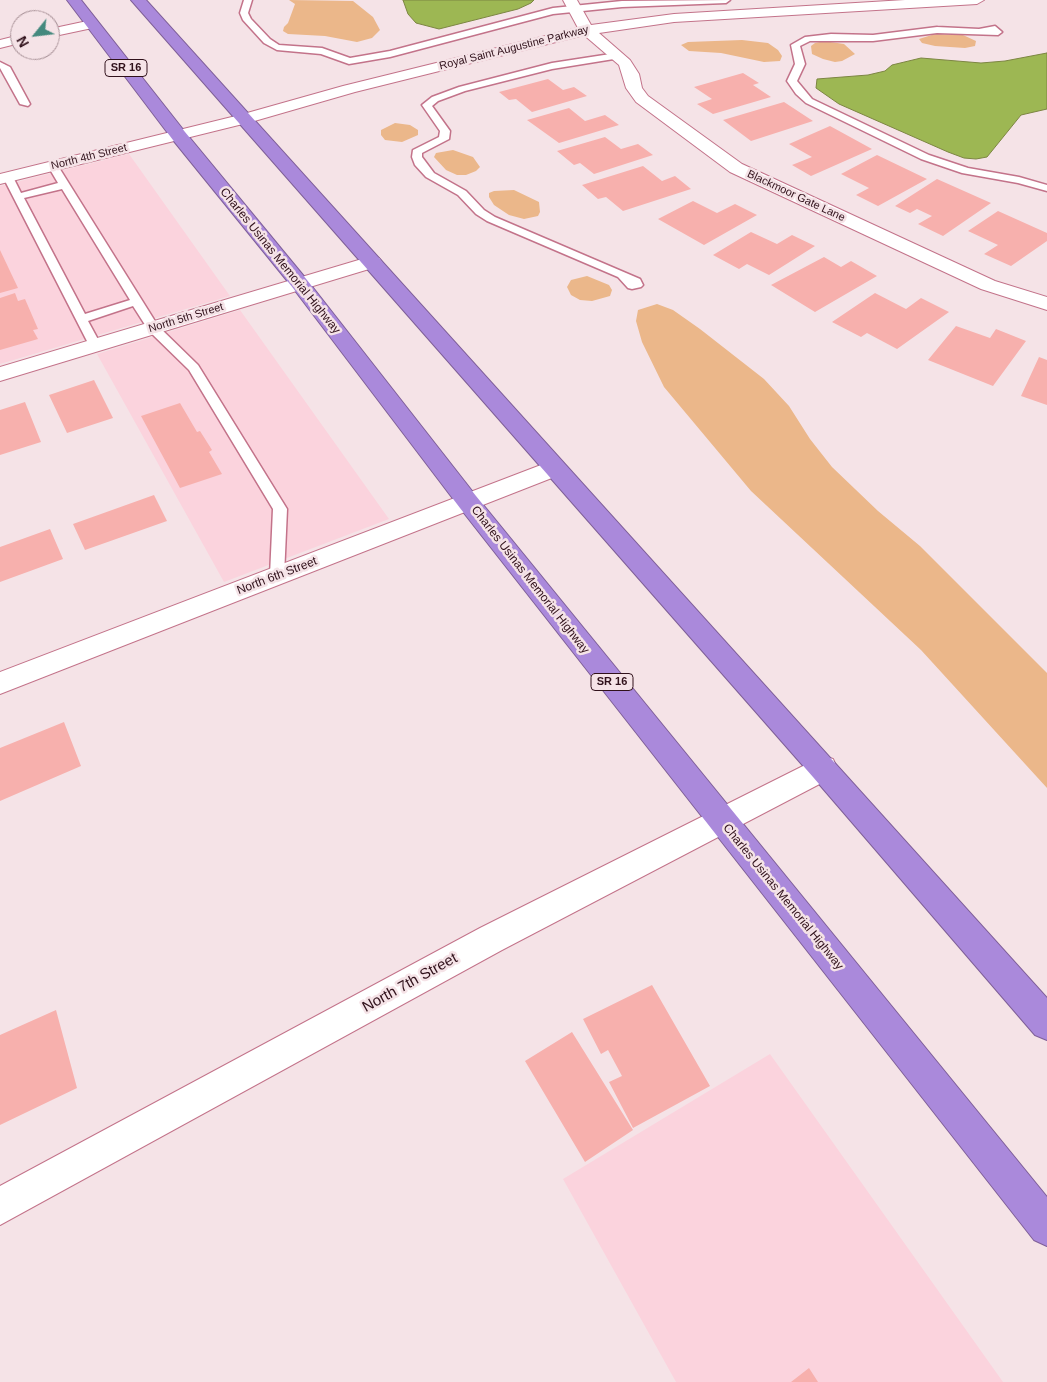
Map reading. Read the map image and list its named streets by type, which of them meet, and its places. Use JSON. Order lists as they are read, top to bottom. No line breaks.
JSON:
{"streets":{"highway":["SR 16","Charles Usinas Memorial Highway"],"street":["Royal Saint Augustine Parkway","North 4th Street","Blackmoor Gate Lane","North 5th Street","North 6th Street","North 7th Street"]},"crossings":[["Royal Saint Augustine Parkway","North 4th Street"],["Royal Saint Augustine Parkway","Blackmoor Gate Lane"],["Royal Saint Augustine Parkway","Charles Usinas Memorial Highway"],["North 4th Street","Charles Usinas Memorial Highway"],["Charles Usinas Memorial Highway","North 5th Street"],["Charles Usinas Memorial Highway","North 6th Street"],["Charles Usinas Memorial Highway","North 7th Street"]],"north":"bottom left"}
